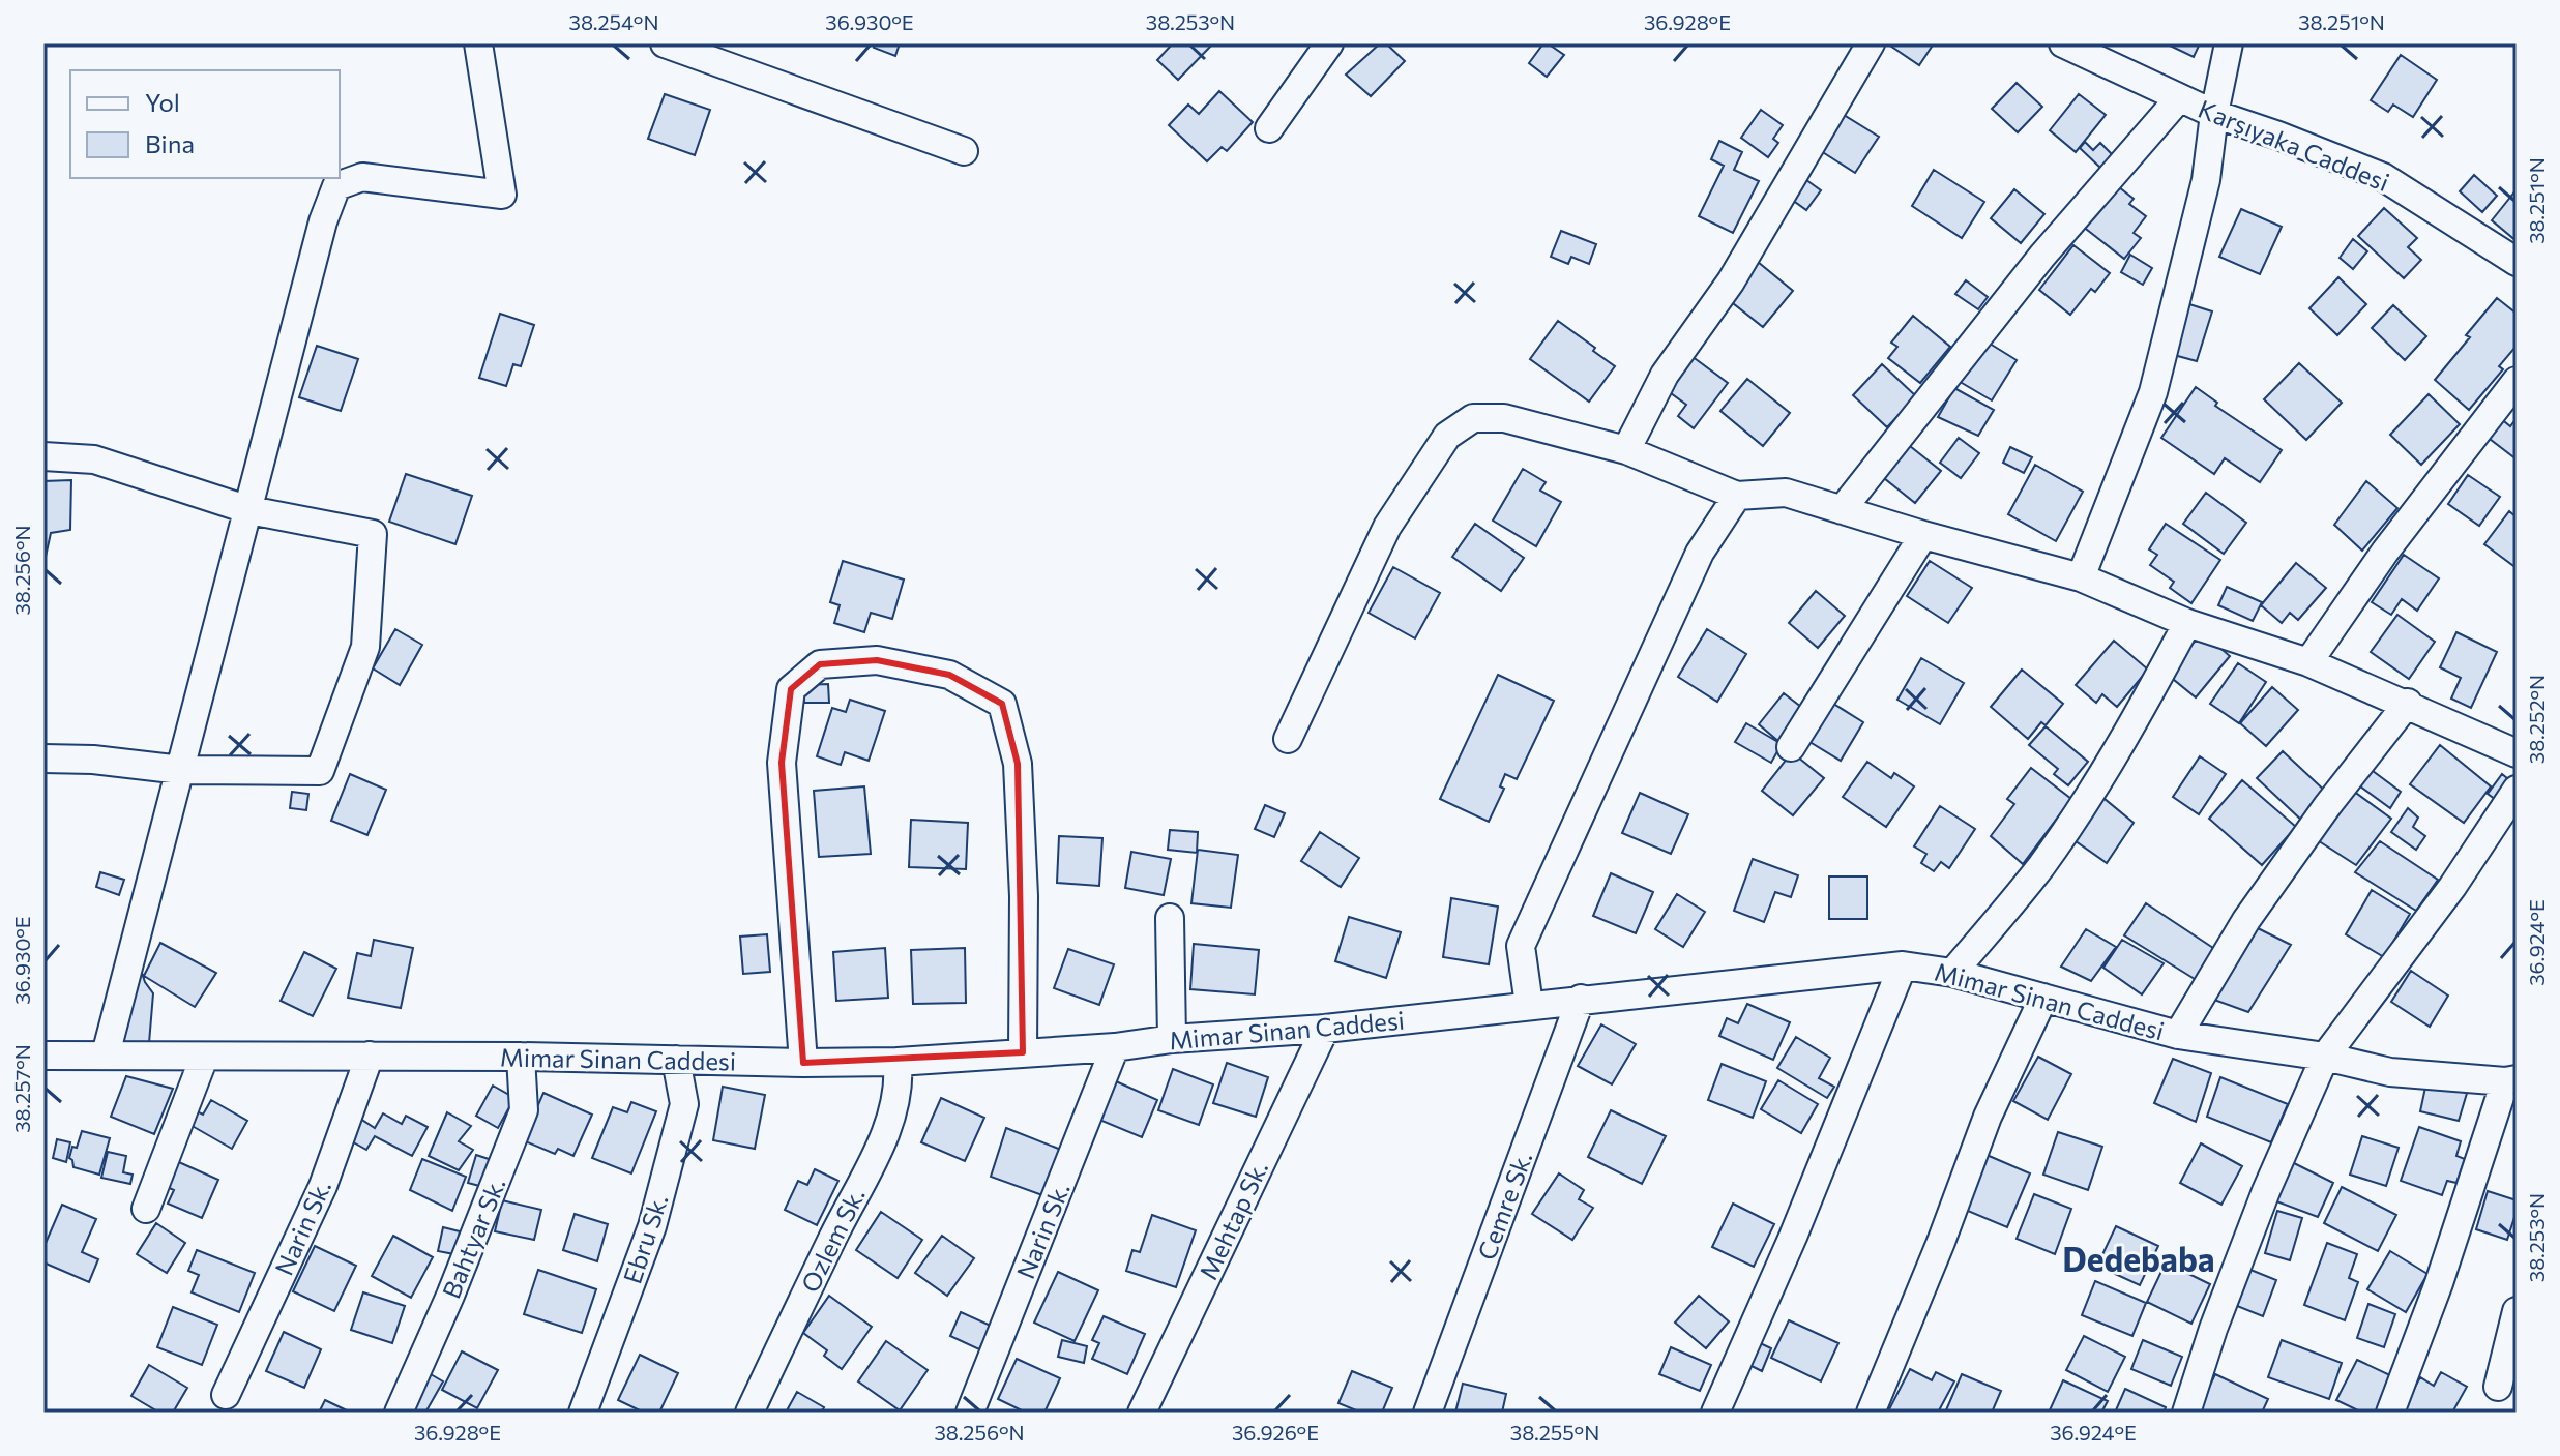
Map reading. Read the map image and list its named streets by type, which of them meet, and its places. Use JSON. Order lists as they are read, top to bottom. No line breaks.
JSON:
{"streets":{"street":["Karşıyaka Caddesi","Mimar Sinan Caddesi","Cemre Sk.","Mehtap Sk.","Narin Sk.","Bahtyar Sk.","Ebru Sk.","Ozlem Sk."]},"crossings":[["Mimar Sinan Caddesi","Cemre Sk."],["Mimar Sinan Caddesi","Mehtap Sk."],["Mimar Sinan Caddesi","Narin Sk."],["Mimar Sinan Caddesi","Bahtyar Sk."],["Mimar Sinan Caddesi","Ebru Sk."],["Mimar Sinan Caddesi","Ozlem Sk."]],"districts":["Dedebaba"],"legend":["Yol","Bina"],"coordinates":["38.254°N","36.930°E","38.253°N","36.928°E","38.251°N","38.256°N","38.252°N","36.924°E","38.257°N","36.926°E","38.255°N"]}
